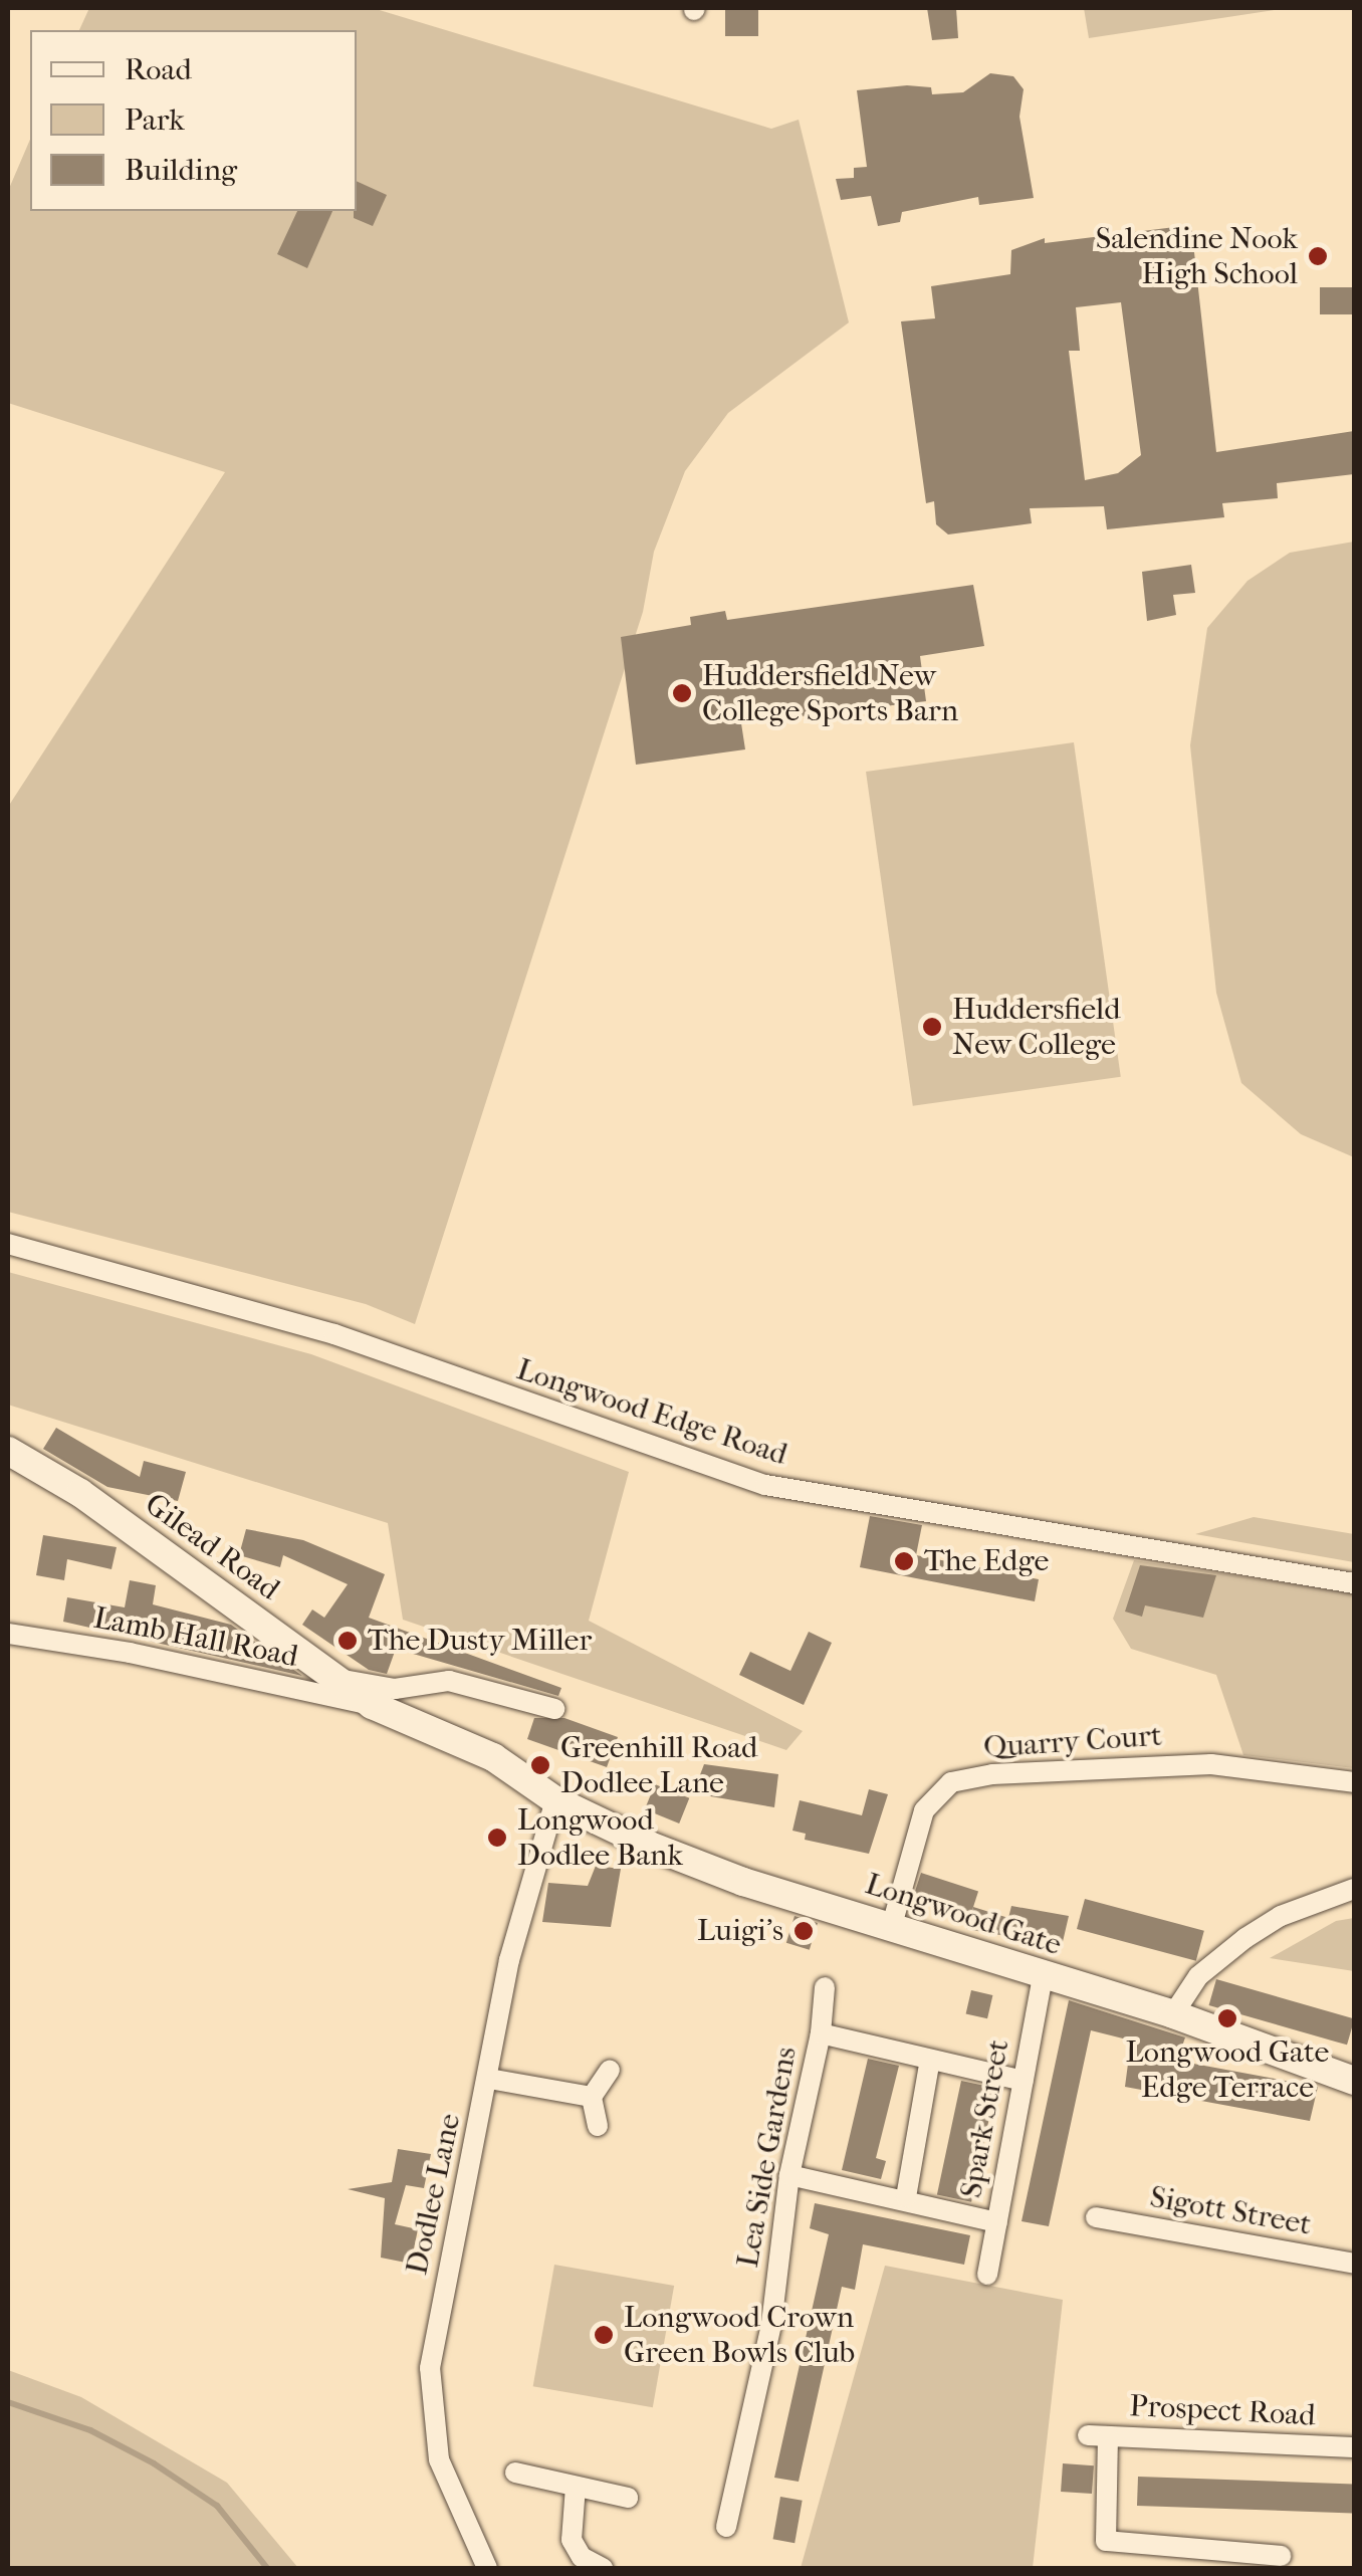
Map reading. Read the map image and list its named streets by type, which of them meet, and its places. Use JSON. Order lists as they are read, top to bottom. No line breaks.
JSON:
{"streets":{"street":["Longwood Edge Road","Gilead Road","Lamb Hall Road","Quarry Court","Longwood Gate","Spark Street","Lea Side Gardens","Dodlee Lane","Sigott Street","Prospect Road"]},"crossings":[["Gilead Road","Lamb Hall Road"],["Gilead Road","Longwood Gate"],["Lamb Hall Road","Longwood Gate"],["Quarry Court","Longwood Gate"],["Longwood Gate","Spark Street"],["Longwood Gate","Dodlee Lane"],["Spark Street","Lea Side Gardens"]],"places":["Salendine Nook High School","Huddersfield New College Sports Barn","Huddersfield New College","The Edge","The Dusty Miller","Greenhill Road Dodlee Lane","Longwood Dodlee Bank","Luigi's","Longwood Gate Edge Terrace","Longwood Crown Green Bowls Club"],"legend":["Road","Park","Building"]}
